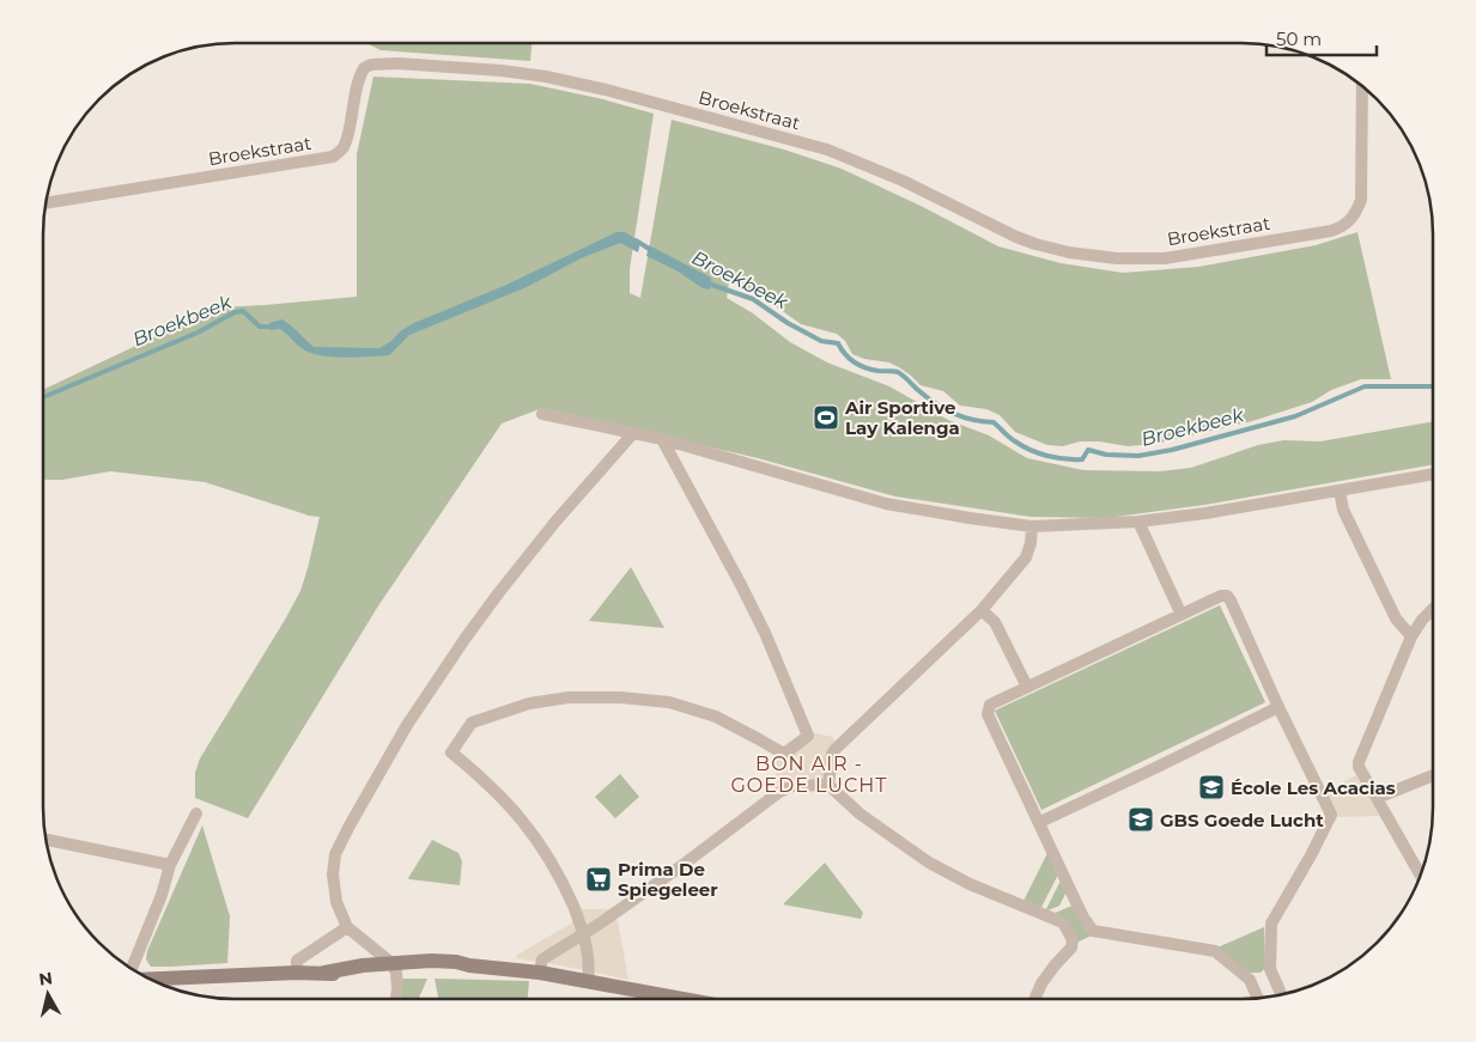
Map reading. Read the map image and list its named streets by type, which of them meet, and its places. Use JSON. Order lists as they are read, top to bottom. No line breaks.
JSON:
{"streets":{"street":["Broekstraat"]},"districts":["BON AIR - GOEDE LUCHT"],"water":["Broekbeek"],"places":{"sports":["Air Sportive Lay Kalenga"],"school or university":["École Les Acacias","GBS Goede Lucht"],"supermarket":["Prima De Spiegeleer"]},"scale_bar":"50 m","north":"top"}
